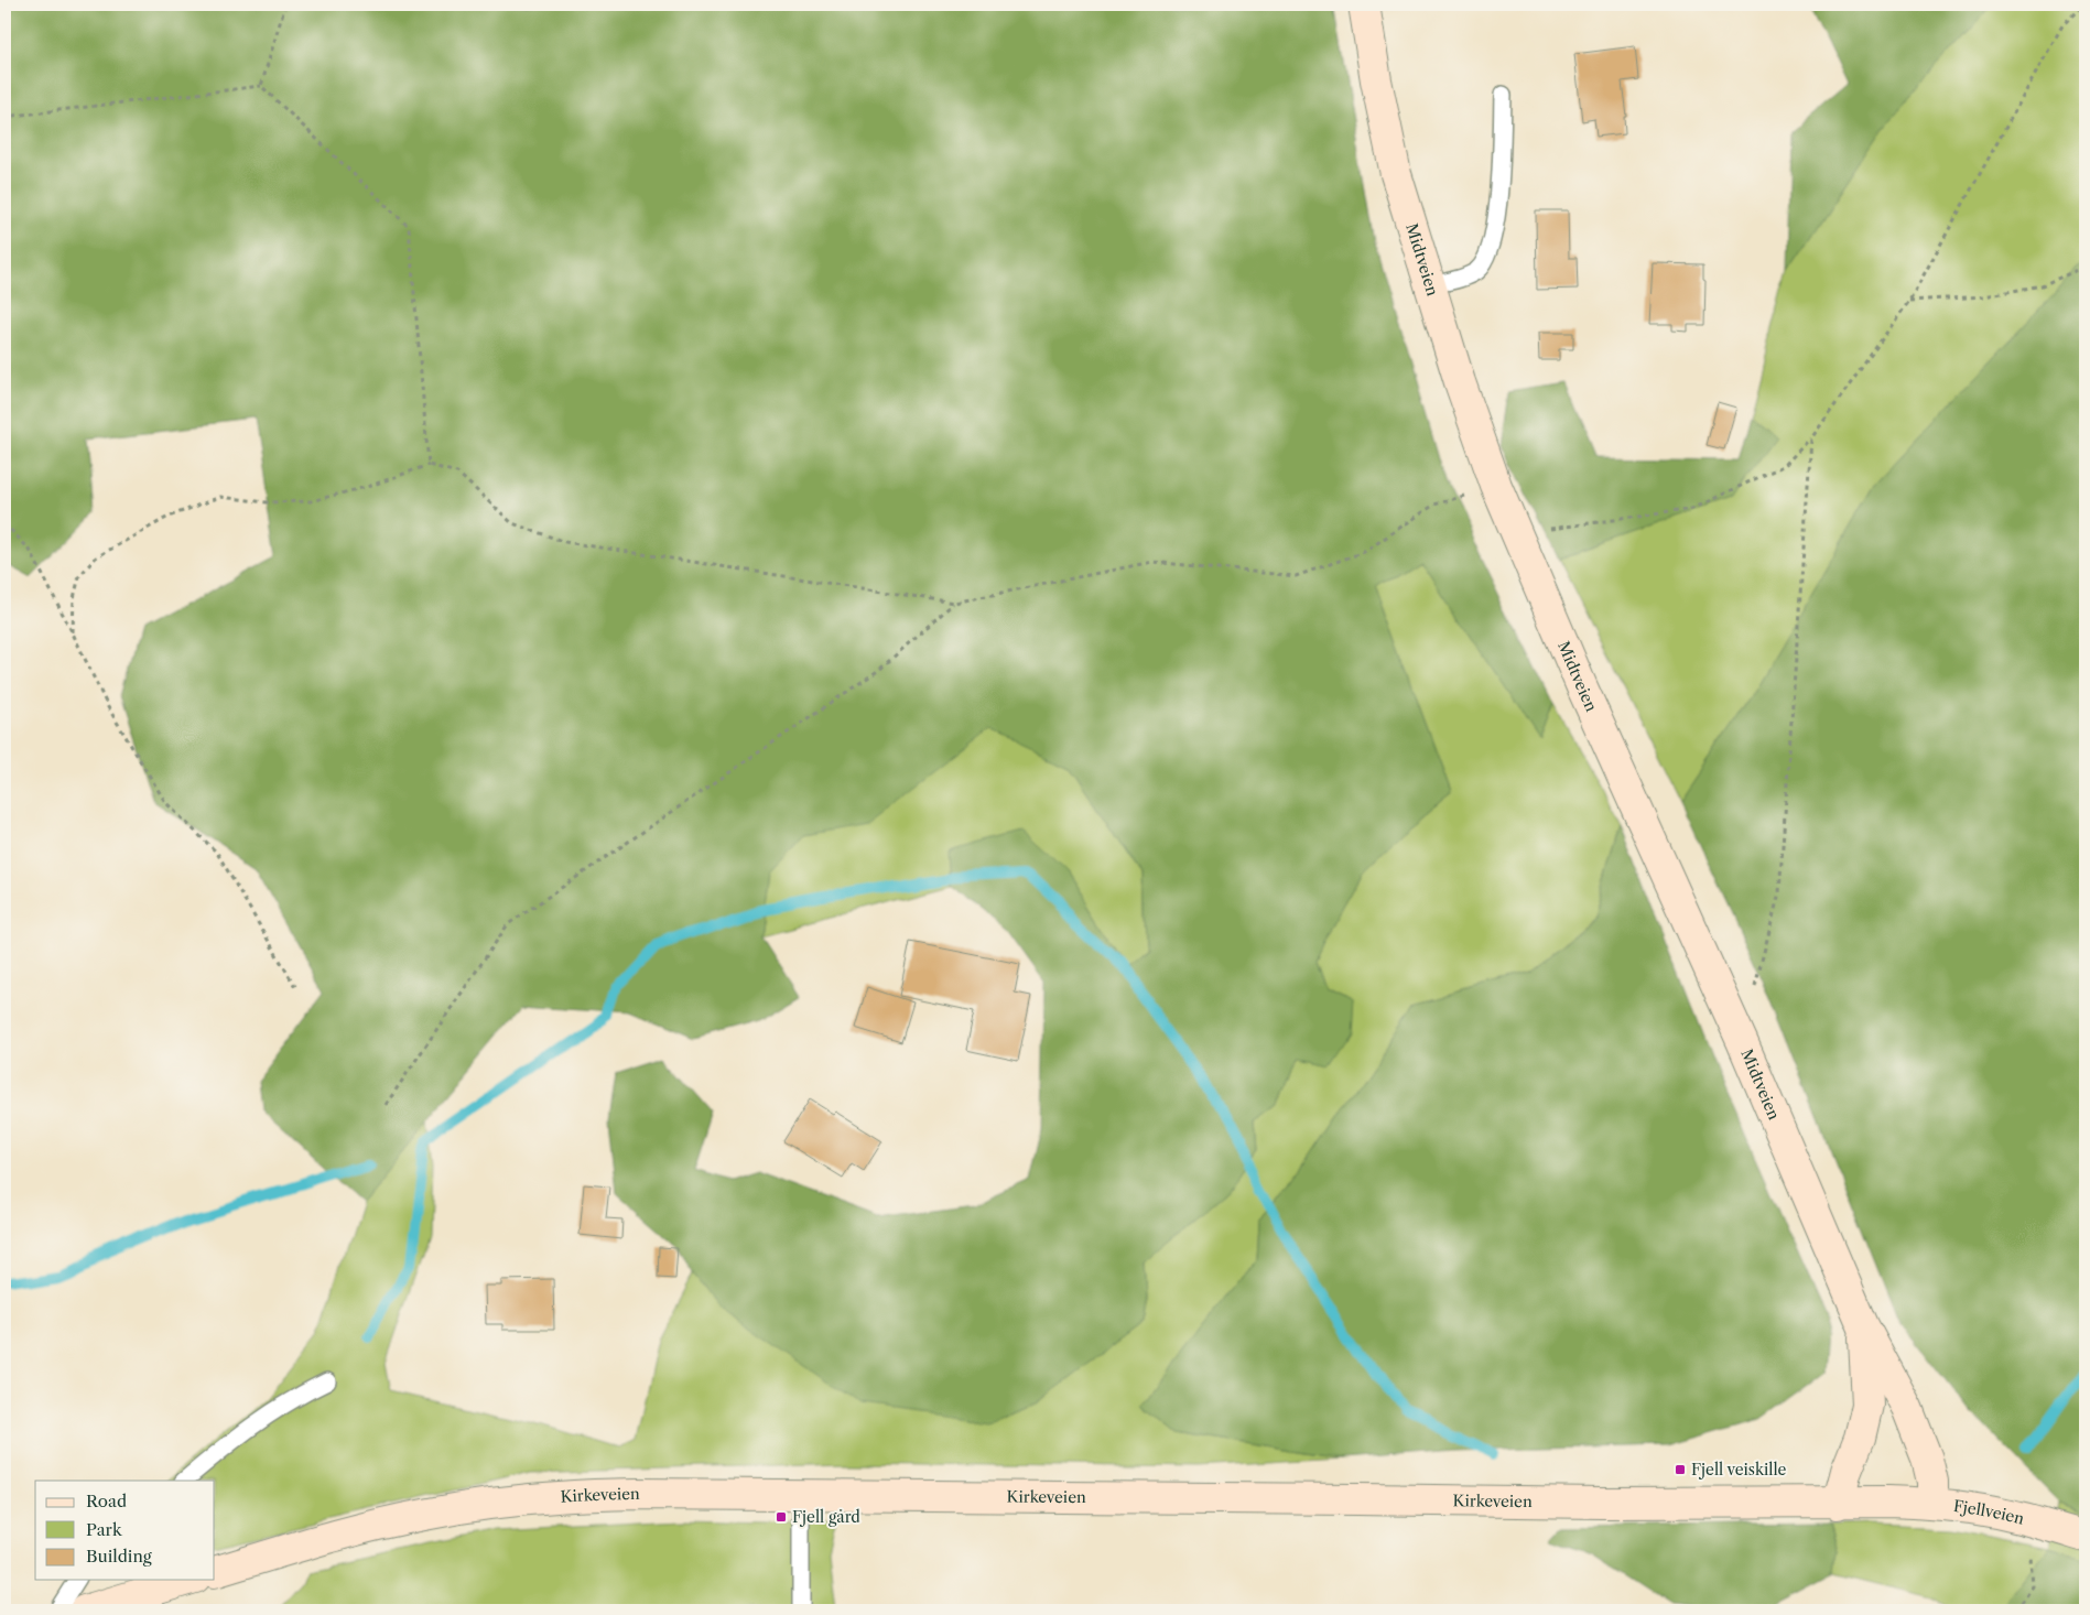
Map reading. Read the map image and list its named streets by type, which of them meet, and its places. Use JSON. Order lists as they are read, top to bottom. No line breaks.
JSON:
{"streets":{"main road":["Midtveien","Kirkeveien","Fjellveien"]},"crossings":[["Midtveien","Kirkeveien"],["Midtveien","Fjellveien"],["Kirkeveien","Fjellveien"]],"places":{"transit":["Fjell veiskille","Fjell gård"]},"legend":["Road","Park","Building"]}
